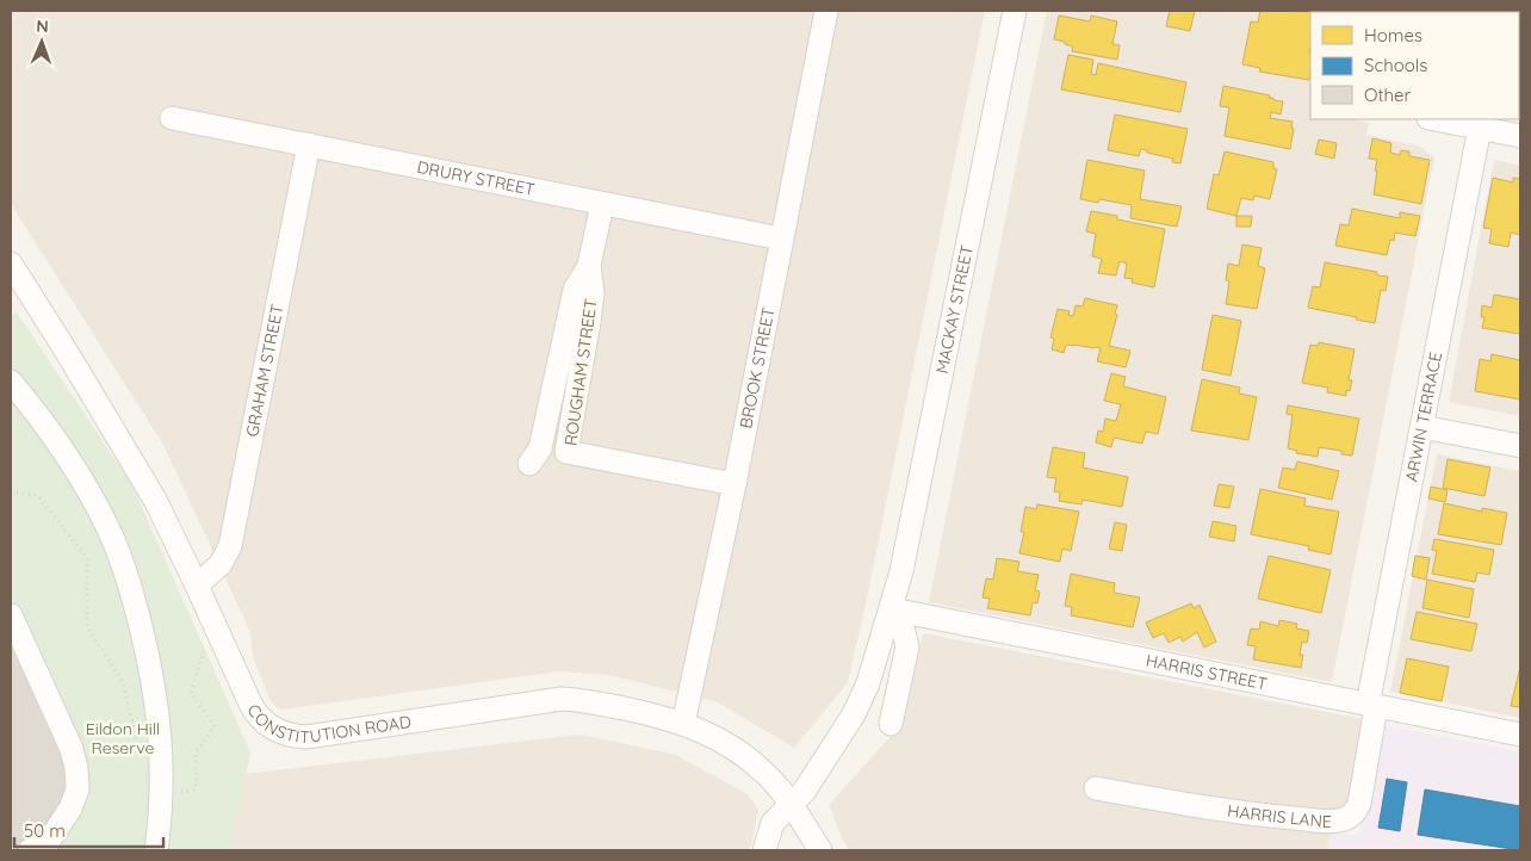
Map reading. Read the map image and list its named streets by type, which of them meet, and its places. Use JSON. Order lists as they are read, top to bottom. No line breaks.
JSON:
{"streets":{"street":["DRURY STREET","MACKAY STREET","BROOK STREET","GRAHAM STREET","ROUGHAM STREET","ARWIN TERRACE","HARRIS STREET","CONSTITUTION ROAD","HARRIS LANE"]},"crossings":[["DRURY STREET","BROOK STREET"],["DRURY STREET","GRAHAM STREET"],["DRURY STREET","ROUGHAM STREET"],["MACKAY STREET","HARRIS STREET"],["MACKAY STREET","CONSTITUTION ROAD"],["BROOK STREET","ROUGHAM STREET"],["BROOK STREET","CONSTITUTION ROAD"],["GRAHAM STREET","CONSTITUTION ROAD"],["ARWIN TERRACE","HARRIS STREET"],["ARWIN TERRACE","HARRIS LANE"],["HARRIS STREET","HARRIS LANE"]],"parks":["Eildon Hill Reserve"],"legend":["Homes","Schools","Other"],"scale_bar":"50 m","north":"top"}
